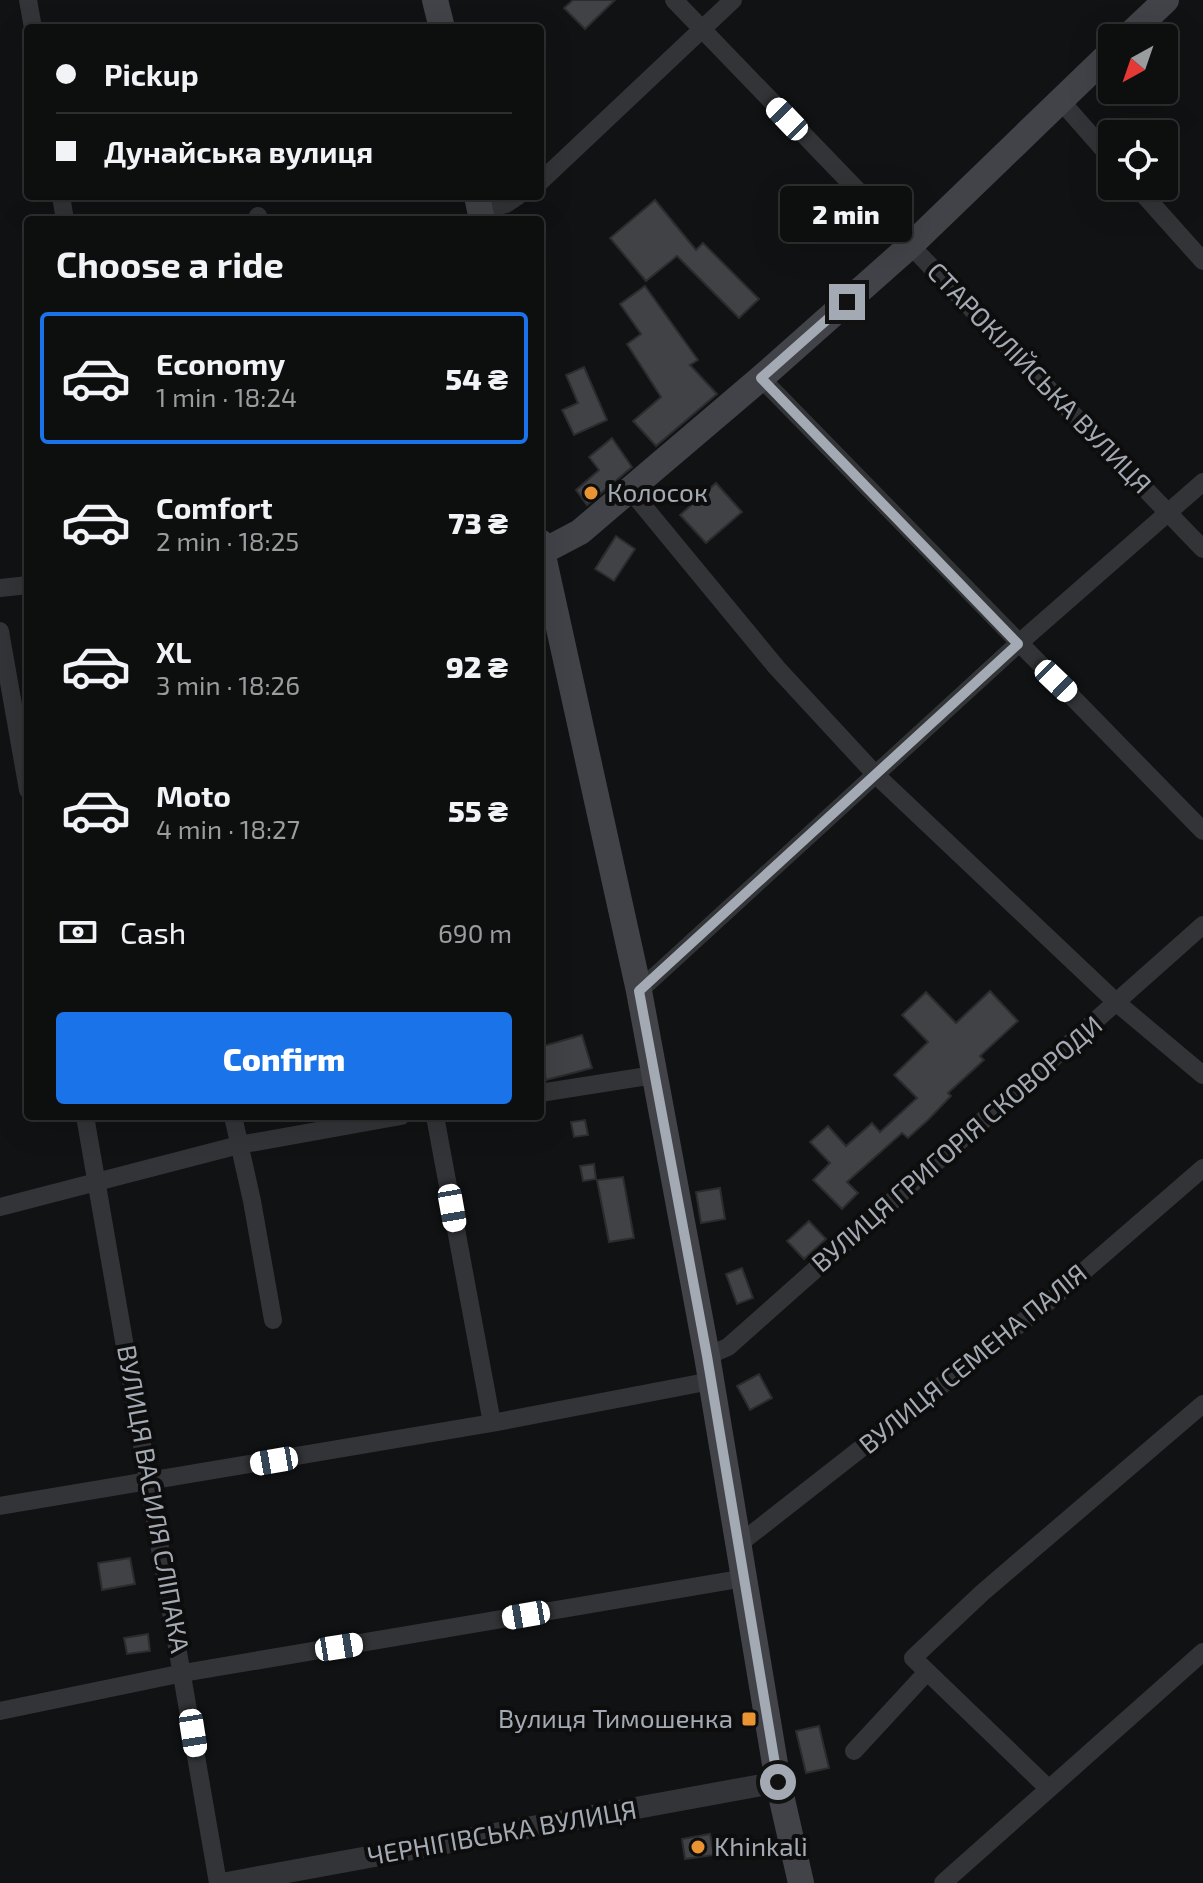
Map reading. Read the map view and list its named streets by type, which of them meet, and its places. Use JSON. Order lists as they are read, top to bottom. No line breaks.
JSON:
{"streets":{"street":["СТАРОКІЛІЙСЬКА ВУЛИЦЯ","ВУЛИЦЯ ГРИГОРІЯ СКОВОРОДИ","ВУЛИЦЯ СЕМЕНА ПАЛІЯ","ВУЛИЦЯ ВАСИЛЯ СЛІПАКА","ЧЕРНІГІВСЬКА ВУЛИЦЯ"]},"crossings":[["ВУЛИЦЯ ГРИГОРІЯ СКОВОРОДИ","ВУЛИЦЯ ВАСИЛЯ СЛІПАКА"]],"places":{"other":["Колосок","Khinkali"],"transit":["Вулиця Тимошенка"]},"north":"bottom left","page":{"banner":["Pickup","Дунайська вулиця"],"bubble":"2 min","heading":"Choose a ride","list":[{"name":"Economy","note":"1 min · 18:24","value":"54 ₴"},{"name":"Comfort","note":"2 min · 18:25","value":"73 ₴"},{"name":"XL","note":"3 min · 18:26","value":"92 ₴"},{"name":"Moto","note":"4 min · 18:27","value":"55 ₴"}],"pay":["Cash","690 m"],"buttons":"Confirm"}}
